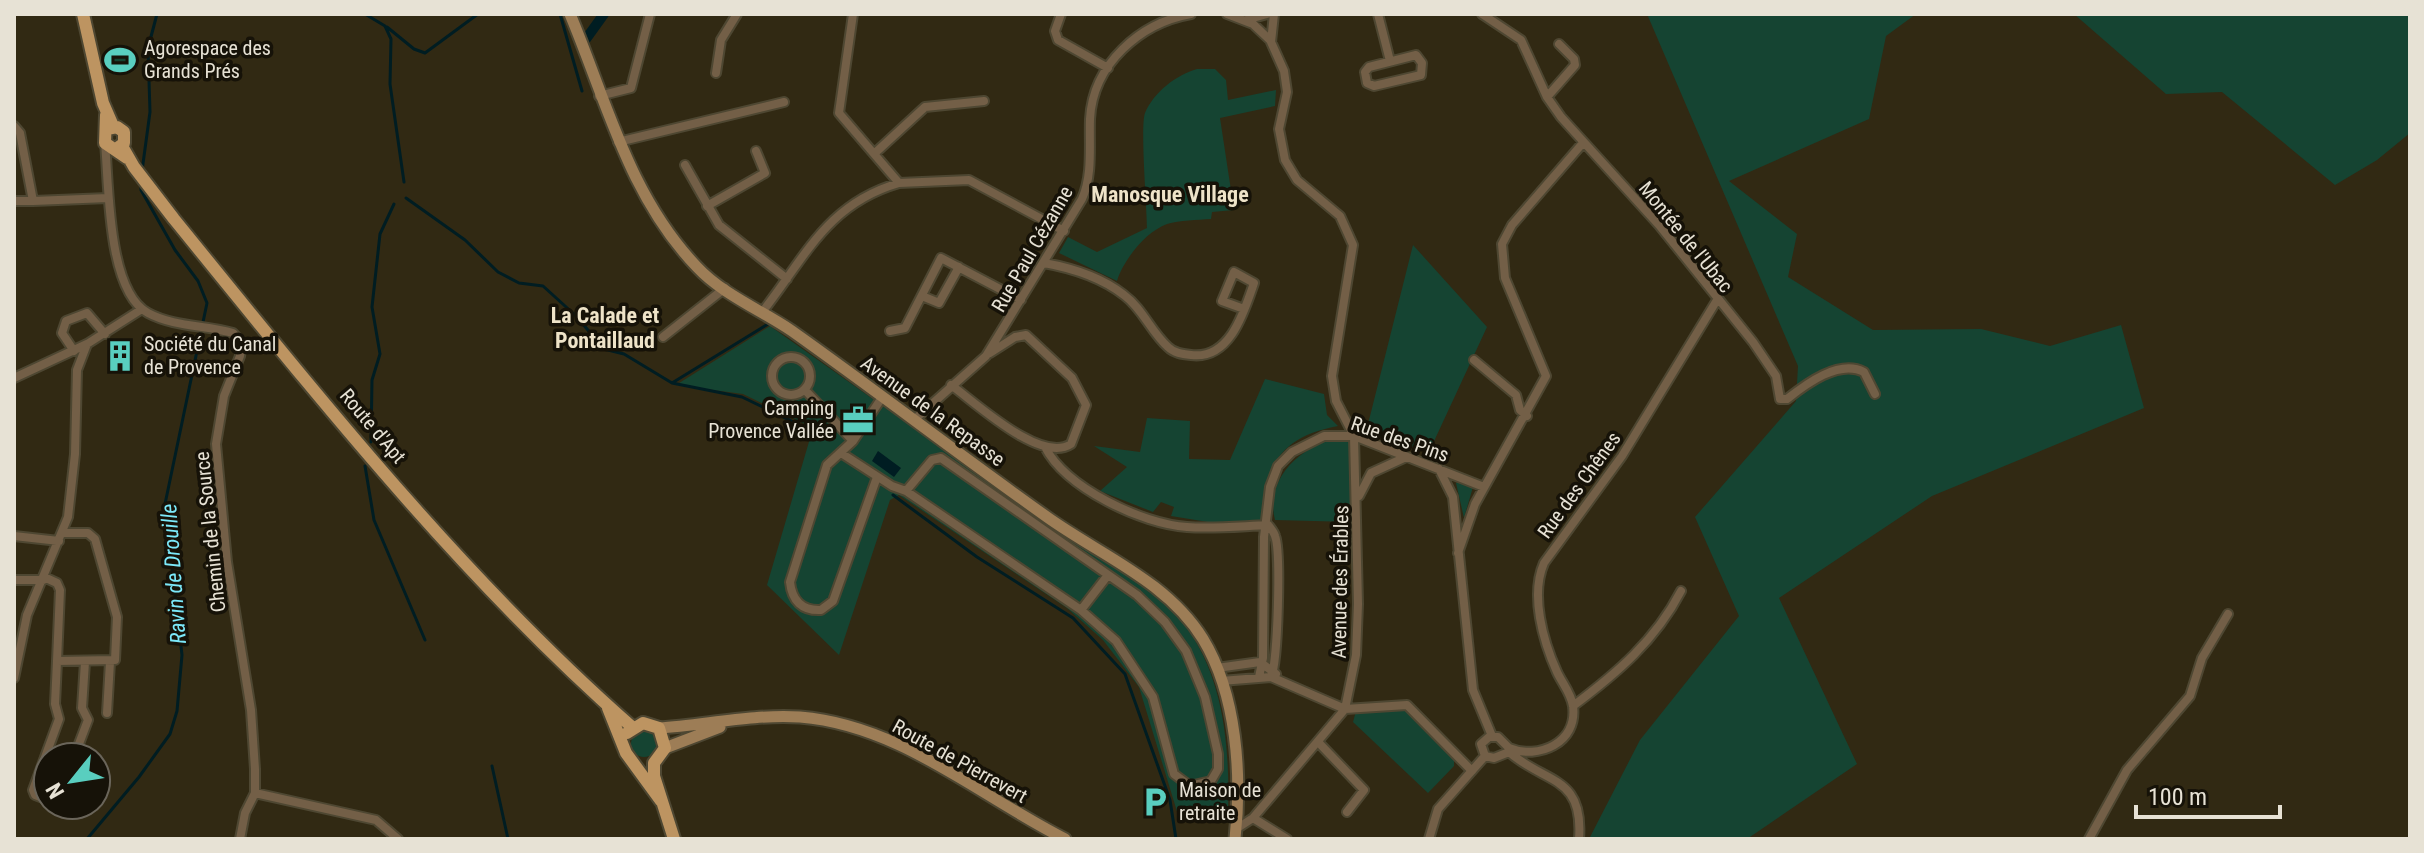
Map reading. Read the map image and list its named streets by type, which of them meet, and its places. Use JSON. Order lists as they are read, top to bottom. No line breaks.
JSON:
{"streets":{"main road":["Route d'Apt"],"street":["Montée de l'Ubac","Rue Paul Cézanne","Avenue de la Repasse","Rue des Pins","Rue des Chênes","Chemin de la Source","Avenue des Érables","Route de Pierrevert"]},"crossings":[["Montée de l'Ubac","Rue des Chênes"],["Rue Paul Cézanne","Avenue de la Repasse"],["Avenue de la Repasse","Avenue des Érables"],["Route d'Apt","Route de Pierrevert"],["Rue des Pins","Avenue des Érables"]],"districts":["Manosque Village","La Calade et Pontaillaud"],"water":["Ravin de Drouille"],"places":{"sports":["Agorespace des Grands Prés"],"building":["Société du Canal de Provence"],"office":["Camping Provence Vallée"],"parking":["Maison de retraite"]},"scale_bar":"100 m","north":"bottom left"}
